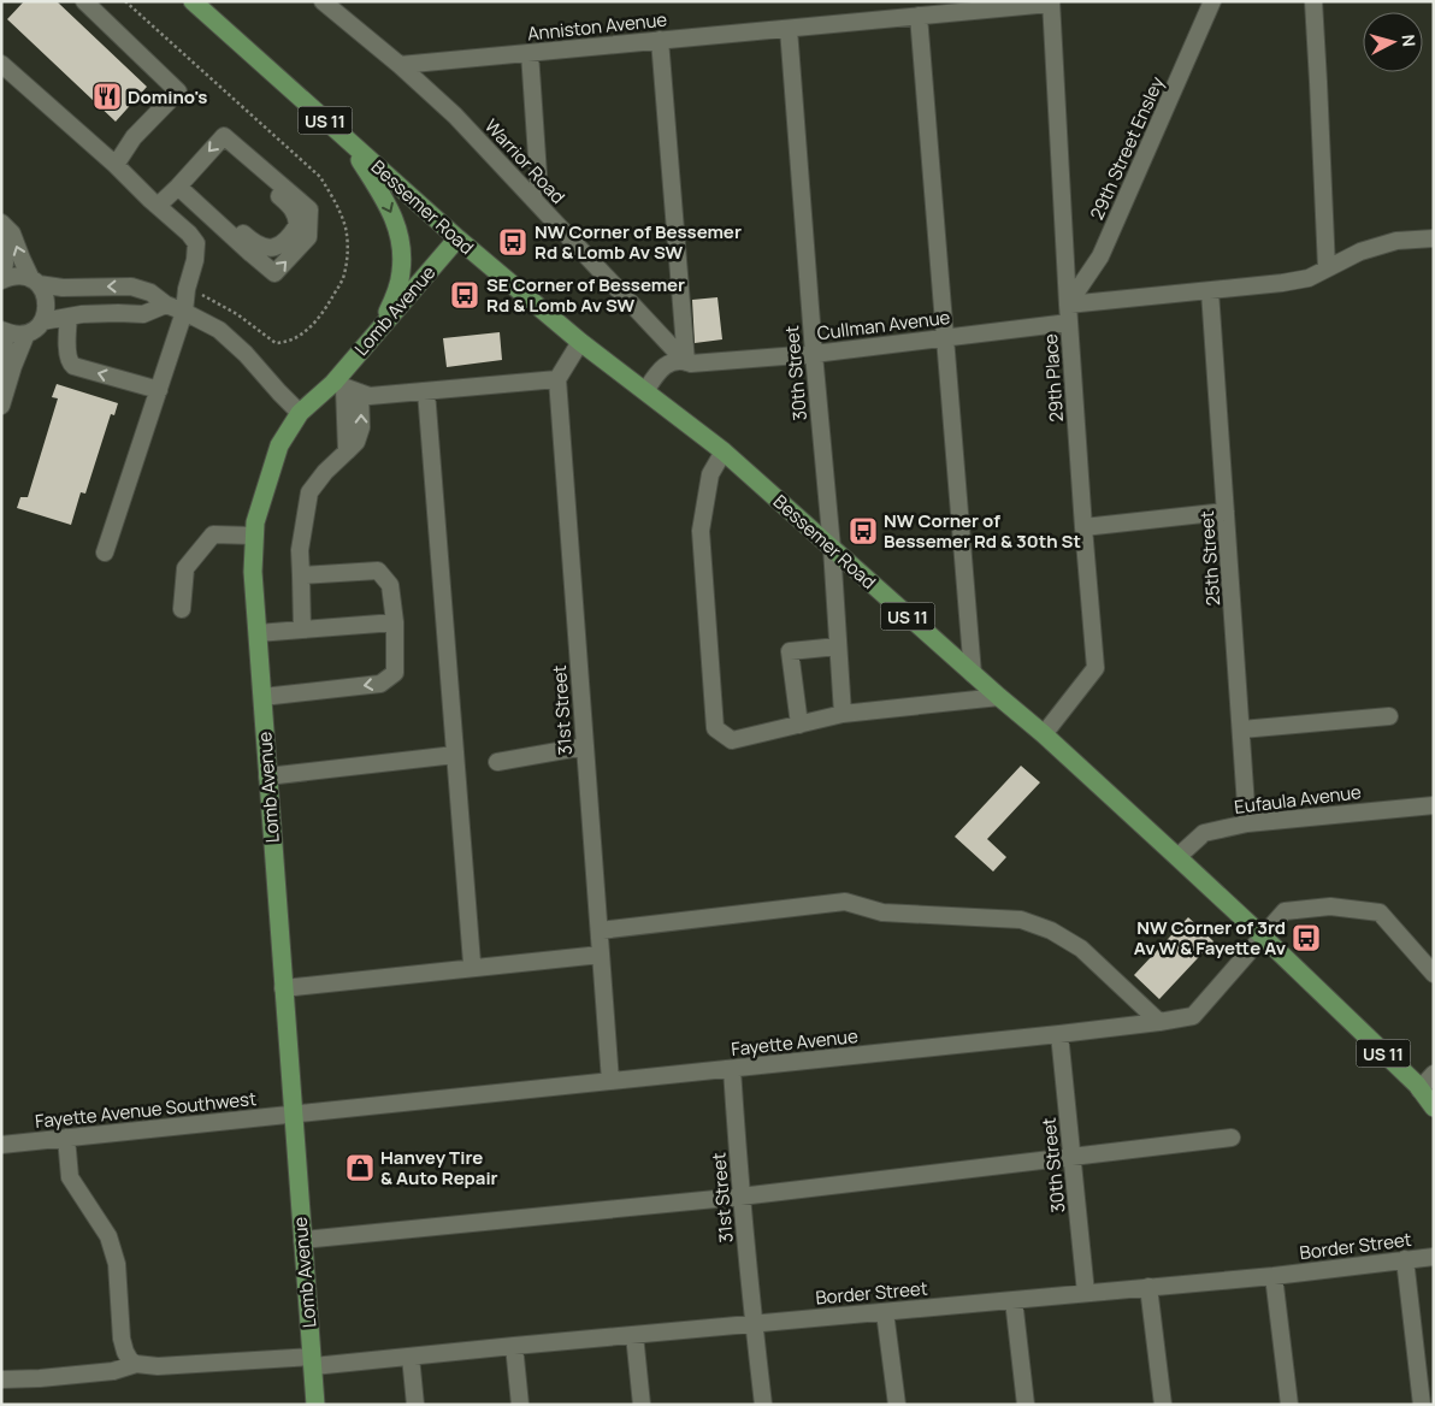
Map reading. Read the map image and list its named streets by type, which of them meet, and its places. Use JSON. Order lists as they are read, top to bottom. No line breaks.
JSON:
{"streets":{"main road":["US 11","Bessemer Road","Lomb Avenue"],"street":["Anniston Avenue","29th Street Ensley","Warrior Road","Cullman Avenue","30th Street","29th Place","25th Street","31st Street","Eufaula Avenue","Fayette Avenue","Fayette Avenue Southwest","Border Street"]},"crossings":[["Anniston Avenue","Warrior Road"],["Anniston Avenue","30th Street"],["Anniston Avenue","29th Place"],["29th Street Ensley","29th Place"],["Warrior Road","Cullman Avenue"],["Bessemer Road","Lomb Avenue"],["Bessemer Road","Cullman Avenue"],["Bessemer Road","30th Street"],["Bessemer Road","29th Place"],["Bessemer Road","Eufaula Avenue"],["Bessemer Road","Fayette Avenue"],["Lomb Avenue","Fayette Avenue"],["Lomb Avenue","Fayette Avenue Southwest"],["Lomb Avenue","Border Street"],["Cullman Avenue","30th Street"],["Cullman Avenue","29th Place"],["30th Street","Fayette Avenue"],["30th Street","Border Street"],["25th Street","Eufaula Avenue"],["31st Street","Fayette Avenue"],["31st Street","Border Street"],["Fayette Avenue","Fayette Avenue Southwest"]],"places":{"restaurant":["Domino's"],"bus stop":["NW Corner of Bessemer Rd & Lomb Av SW","SE Corner of Bessemer Rd & Lomb Av SW","NW Corner of Bessemer Rd & 30th St","NW Corner of 3rd Av W & Fayette Av"],"shop":["Hanvey Tire & Auto Repair"]},"north":"right"}
